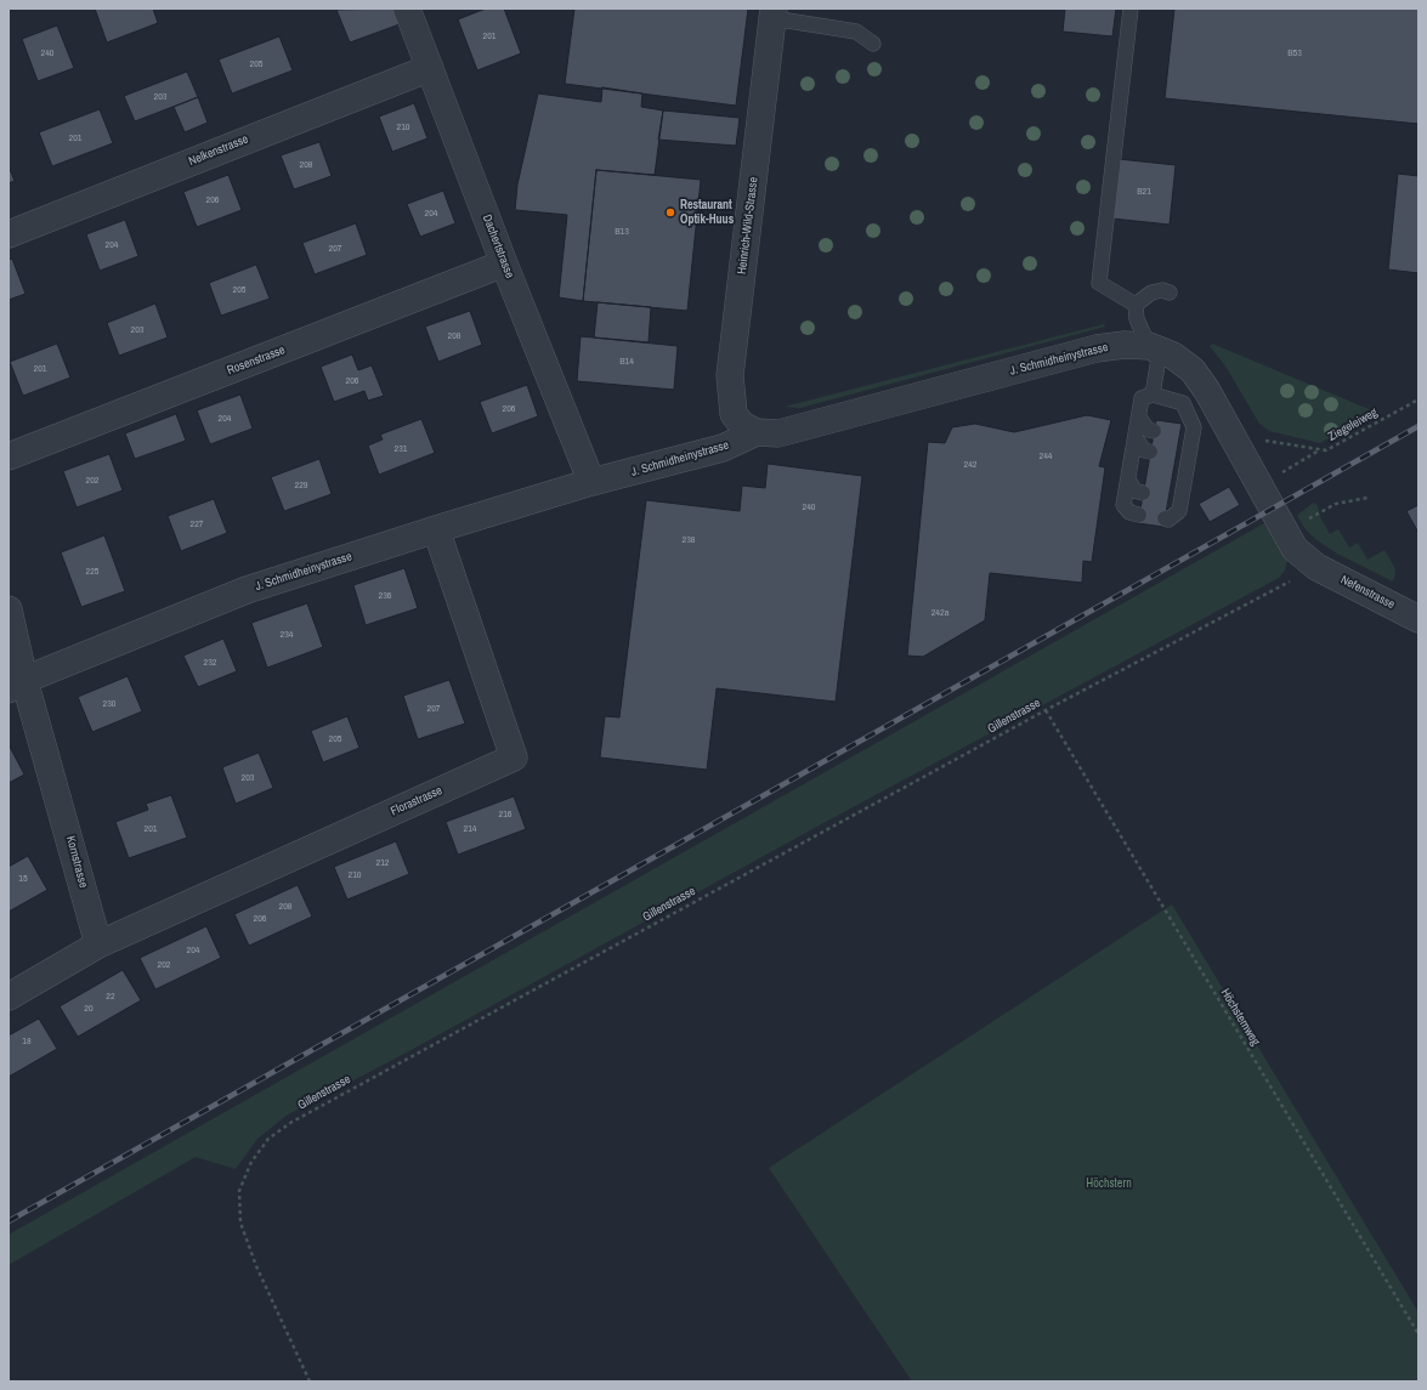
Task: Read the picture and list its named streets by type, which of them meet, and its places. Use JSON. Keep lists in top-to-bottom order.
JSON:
{
  "streets": {
    "street": [
      "Nelkenstrasse",
      "Heinrich-Wild-Strasse",
      "Dachertstrasse",
      "J. Schmidheinystrasse",
      "Rosenstrasse",
      "Nefenstrasse",
      "Florastrasse",
      "Kornstrasse"
    ],
    "path": ["Ziegeleiweg", "Gillenstrasse", "Höchsternweg"]
  },
  "crossings": [
    ["Nelkenstrasse", "Dachertstrasse"],
    ["Heinrich-Wild-Strasse", "J. Schmidheinystrasse"],
    ["Dachertstrasse", "J. Schmidheinystrasse"],
    ["Dachertstrasse", "Rosenstrasse"],
    ["J. Schmidheinystrasse", "Nefenstrasse"],
    ["J. Schmidheinystrasse", "Gillenstrasse"],
    ["J. Schmidheinystrasse", "Florastrasse"],
    ["J. Schmidheinystrasse", "Kornstrasse"],
    ["Nefenstrasse", "Gillenstrasse"],
    ["Gillenstrasse", "Höchsternweg"],
    ["Florastrasse", "Kornstrasse"]
  ],
  "parks": ["Höchstern"],
  "places": ["Restaurant Optik-Huus"],
  "house_numbers": [
    "201",
    "240",
    "B53",
    "205",
    "203",
    "210",
    "201",
    "208",
    "B21",
    "206",
    "204",
    "B13",
    "204",
    "207",
    "205",
    "203",
    "208",
    "B14",
    "201",
    "206",
    "206",
    "204",
    "231",
    "244",
    "242",
    "202",
    "229",
    "240",
    "227",
    "238",
    "225",
    "236",
    "242a",
    "234",
    "232",
    "230",
    "207",
    "205",
    "203",
    "216",
    "201",
    "214",
    "212",
    "210",
    "15",
    "208",
    "206",
    "204",
    "202",
    "22",
    "20",
    "18"
  ]
}
